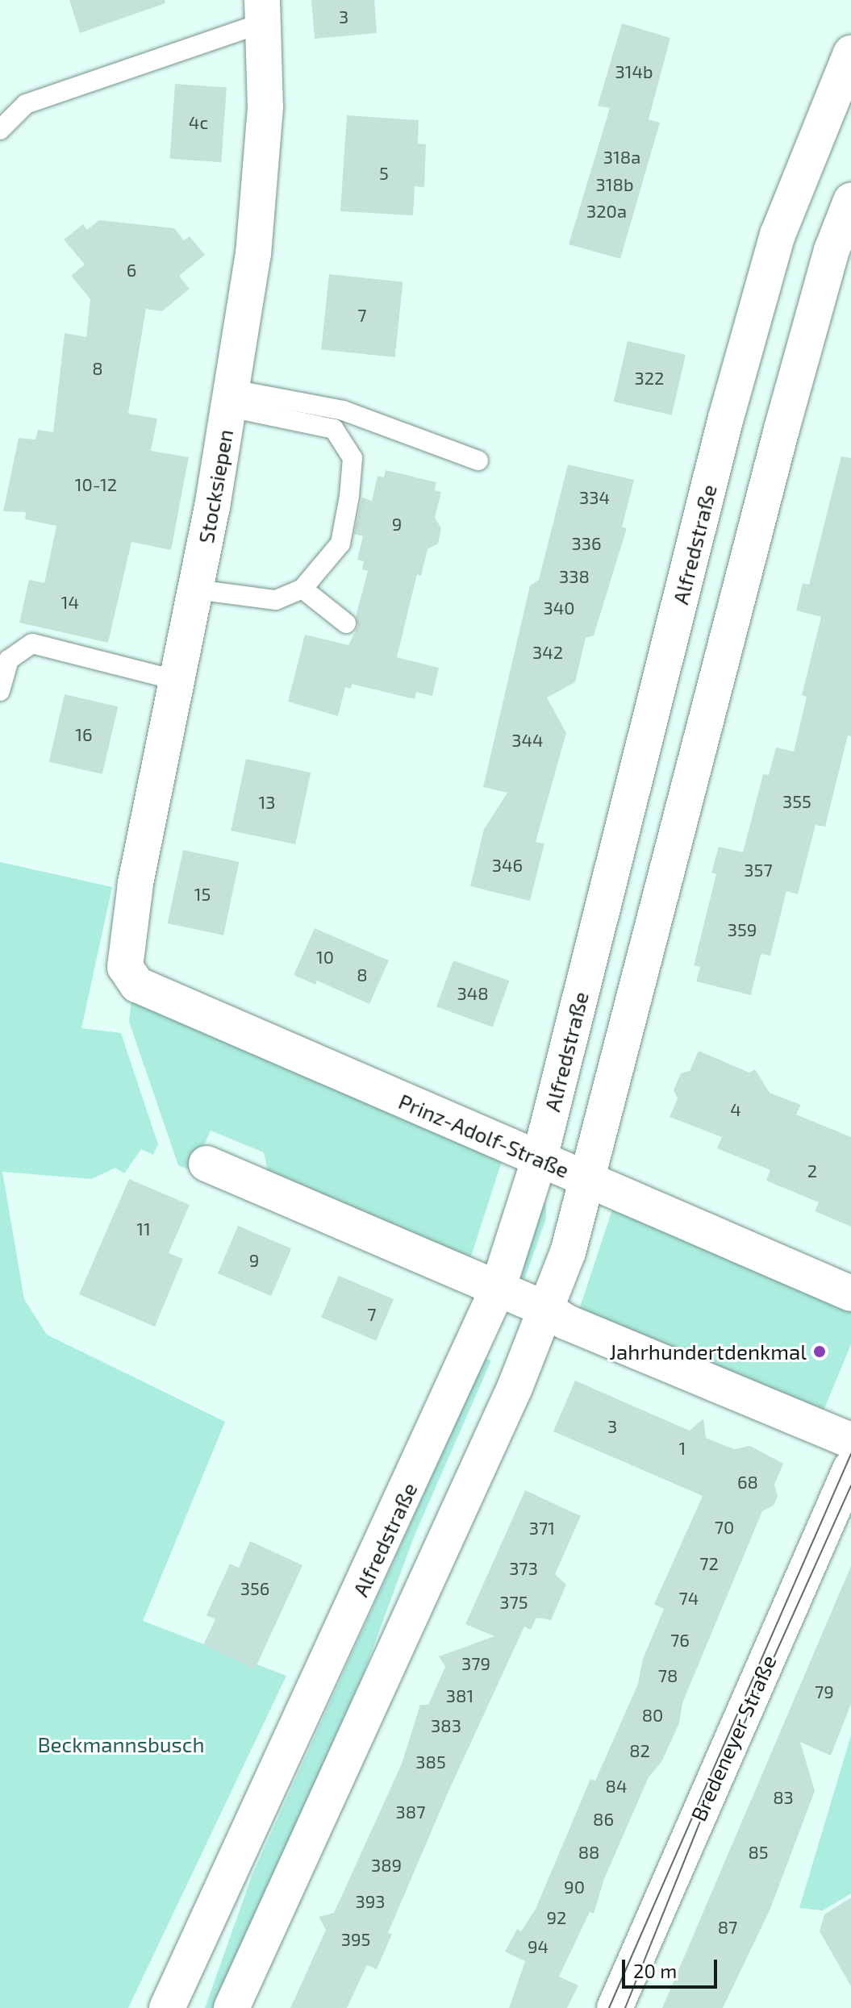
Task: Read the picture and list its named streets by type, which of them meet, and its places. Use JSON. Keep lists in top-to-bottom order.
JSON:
{
  "streets": {
    "main road": [
      "Stocksiepen",
      "Alfredstraße",
      "Prinz-Adolf-Straße",
      "Bredeneyer Straße"
    ]
  },
  "crossings": [
    ["Stocksiepen", "Prinz-Adolf-Straße"],
    ["Alfredstraße", "Prinz-Adolf-Straße"]
  ],
  "parks": ["Beckmannsbusch"],
  "places": ["Jahrhundertdenkmal"],
  "house_numbers": [
    "3",
    "314b",
    "4c",
    "318a",
    "5",
    "318b",
    "320a",
    "6",
    "7",
    "8",
    "322",
    "10-12",
    "334",
    "9",
    "336",
    "338",
    "14",
    "340",
    "342",
    "16",
    "344",
    "355",
    "13",
    "346",
    "357",
    "15",
    "359",
    "10",
    "8",
    "348",
    "4",
    "2",
    "11",
    "9",
    "7",
    "3",
    "1",
    "68",
    "70",
    "371",
    "72",
    "373",
    "356",
    "74",
    "375",
    "76",
    "379",
    "78",
    "79",
    "381",
    "80",
    "383",
    "82",
    "385",
    "84",
    "83",
    "387",
    "86",
    "88",
    "85",
    "389",
    "90",
    "393",
    "92",
    "87",
    "395",
    "94"
  ],
  "scale_bar": "20 m"
}
